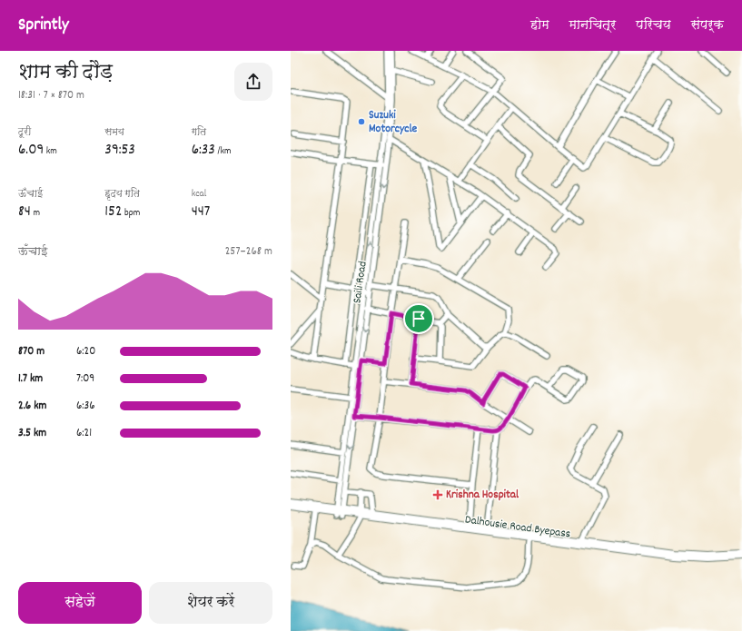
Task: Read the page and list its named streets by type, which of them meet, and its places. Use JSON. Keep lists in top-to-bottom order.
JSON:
{
  "streets": {
    "highway": ["Dalhousie Road Byepass"],
    "street": ["Saili Road"]
  },
  "crossings": [
    ["Saili Road", "Dalhousie Road Byepass"]
  ],
  "places": {
    "other": ["Suzuki Motorcycle"],
    "health": ["Krishna Hospital"]
  },
  "page": {
    "header": "Sprintly",
    "nav": [
      "होम",
      "मानचित्र",
      "परिचय",
      "संपर्क"
    ],
    "heading": ["शाम की दौड़", "18:31 · 7 × 870 m"],
    "stats": [
      ["दूरी", "6.09 km"],
      ["समय", "39:53"],
      ["गति", "6:33 /km"],
      ["ऊँचाई", "84 m"],
      ["हृदय गति", "152 bpm"],
      ["kcal", "447"]
    ],
    "chart": ["ऊँचाई", "257–268 m"],
    "list": [
      {
        "name": "870 m",
        "note": "6:20"
      },
      {
        "name": "1.7 km",
        "note": "7:09"
      },
      {
        "name": "2.6 km",
        "note": "6:36"
      },
      {
        "name": "3.5 km",
        "note": "6:21"
      }
    ],
    "buttons": ["सहेजें", "शेयर करें"]
  }
}
